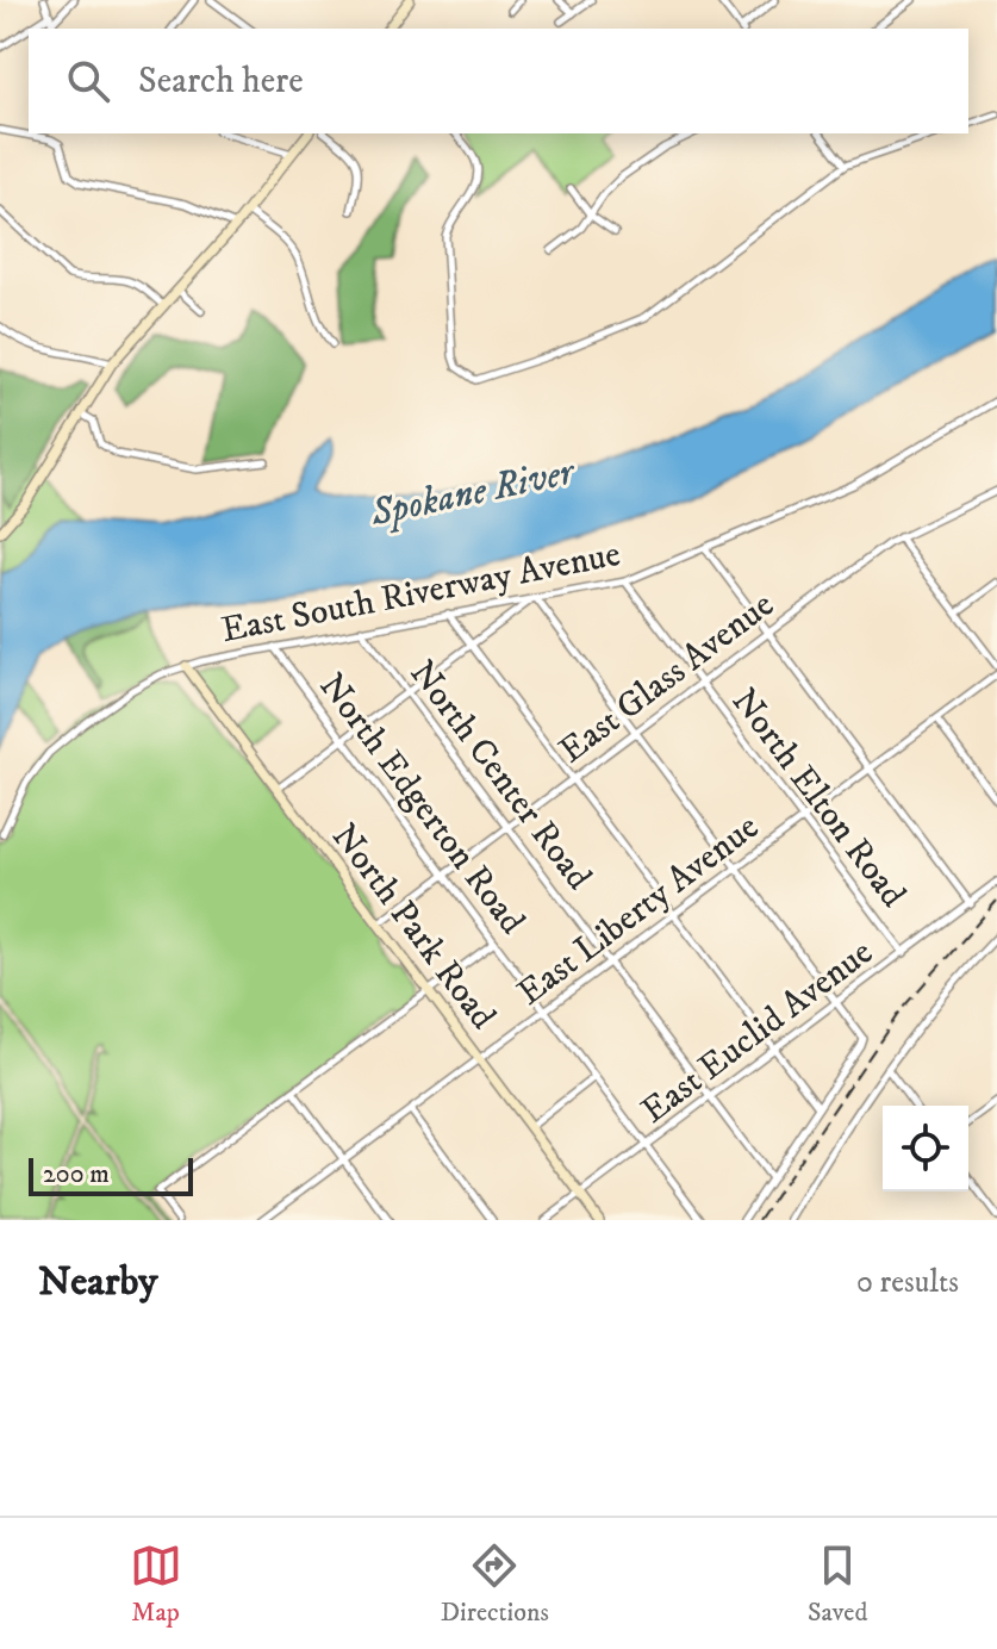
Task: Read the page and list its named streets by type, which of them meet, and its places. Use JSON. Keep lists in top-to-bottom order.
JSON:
{
  "streets": {
    "street": [
      "East South Riverway Avenue",
      "East Glass Avenue",
      "North Center Road",
      "North Elton Road",
      "North Edgerton Road",
      "East Liberty Avenue",
      "North Park Road",
      "East Euclid Avenue"
    ]
  },
  "crossings": [
    ["East South Riverway Avenue", "North Center Road"],
    ["East South Riverway Avenue", "North Elton Road"],
    ["East South Riverway Avenue", "North Edgerton Road"],
    ["East South Riverway Avenue", "North Park Road"],
    ["East Glass Avenue", "North Center Road"],
    ["East Glass Avenue", "North Elton Road"],
    ["East Glass Avenue", "North Edgerton Road"],
    ["East Glass Avenue", "North Park Road"],
    ["North Center Road", "East Liberty Avenue"],
    ["North Center Road", "East Euclid Avenue"],
    ["North Elton Road", "East Liberty Avenue"],
    ["North Elton Road", "East Euclid Avenue"],
    ["North Edgerton Road", "East Liberty Avenue"],
    ["North Edgerton Road", "East Euclid Avenue"],
    ["East Liberty Avenue", "North Park Road"],
    ["North Park Road", "East Euclid Avenue"]
  ],
  "water": ["Spokane River"],
  "scale_bar": "200 m",
  "page": {
    "search": "Search here",
    "scale": "200 m",
    "heading": ["Nearby", "0 results"],
    "nav": ["Map", "Directions", "Saved"]
  }
}
